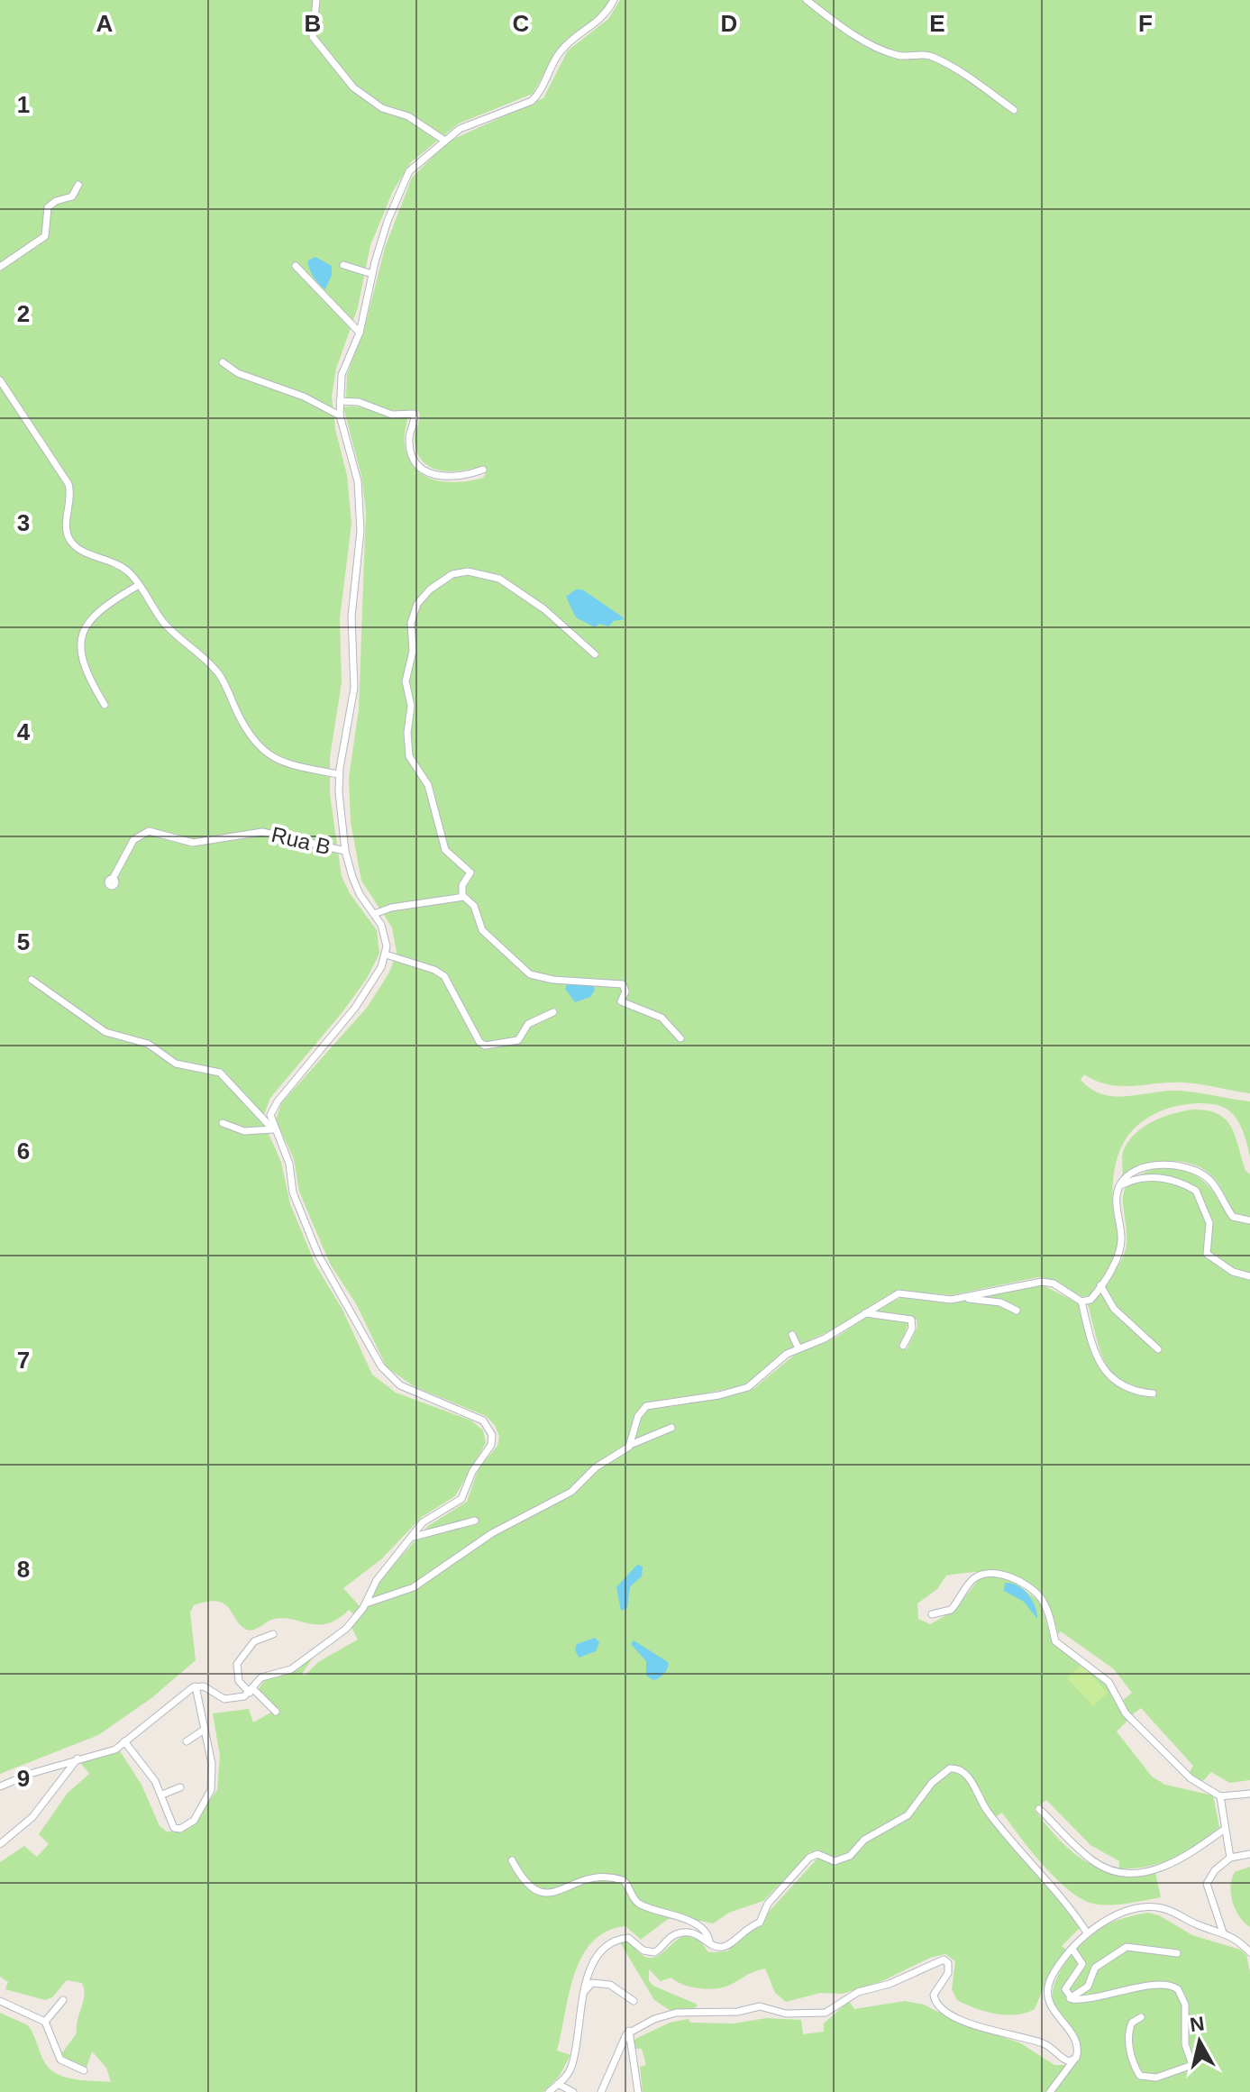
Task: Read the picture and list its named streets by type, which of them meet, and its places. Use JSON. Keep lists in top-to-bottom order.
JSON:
{
  "streets": {
    "street": ["Rua B"]
  },
  "north": "top",
  "grid": {
    "columns": [
      "A",
      "B",
      "C",
      "D",
      "E",
      "F"
    ],
    "rows": [
      "1",
      "2",
      "3",
      "4",
      "5",
      "6",
      "7",
      "8",
      "9"
    ]
  }
}
